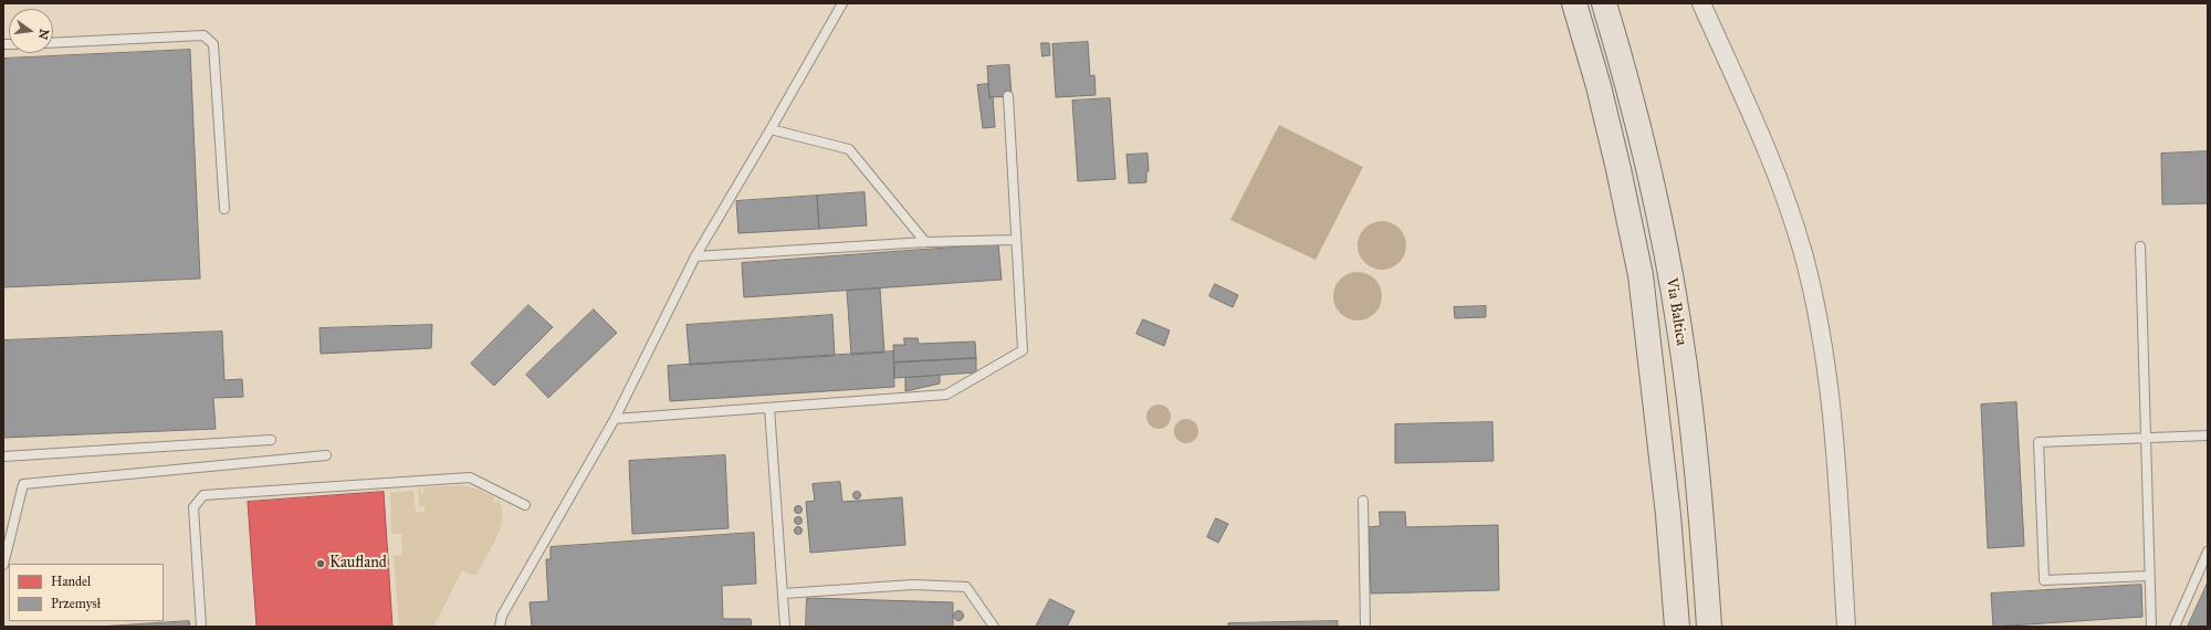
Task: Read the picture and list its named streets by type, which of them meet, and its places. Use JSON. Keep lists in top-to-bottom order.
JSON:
{
  "streets": {
    "highway": ["Via Baltica"]
  },
  "places": ["Kaufland"],
  "legend": ["Handel", "Przemysł"],
  "north": "right"
}
